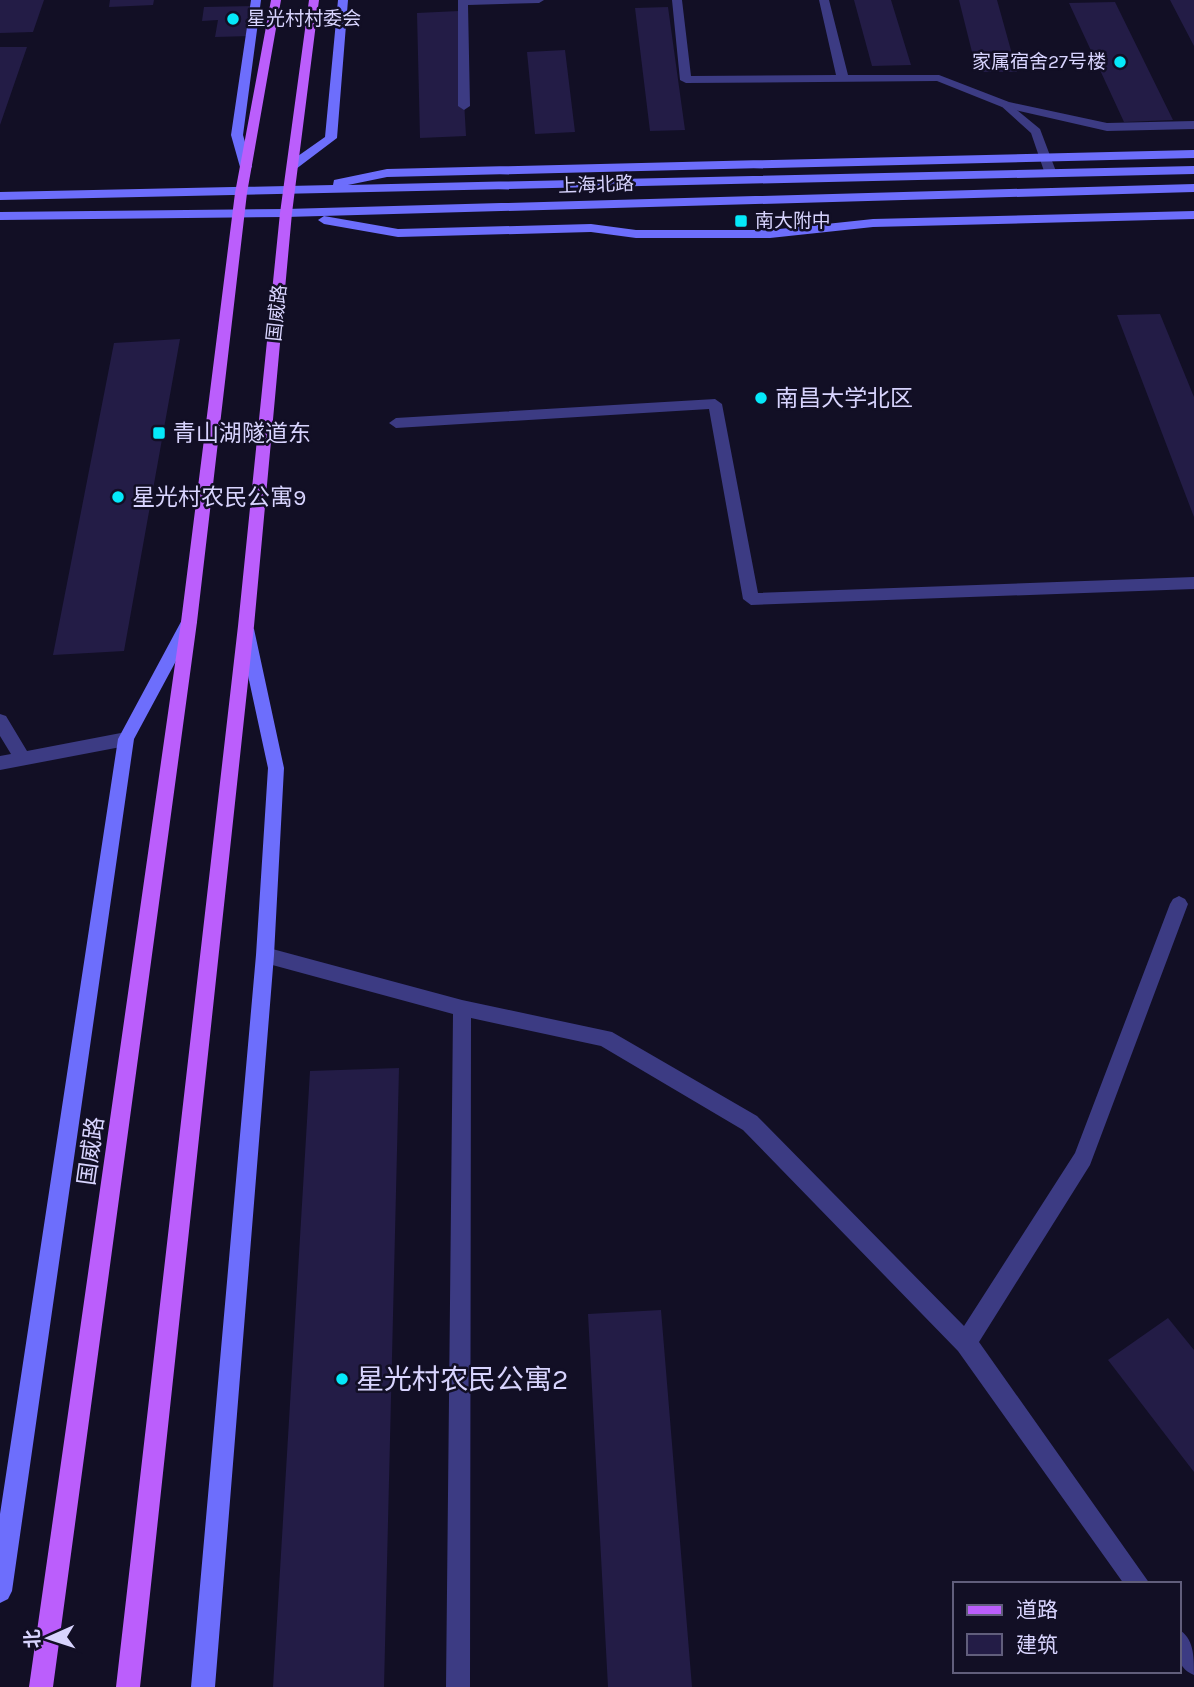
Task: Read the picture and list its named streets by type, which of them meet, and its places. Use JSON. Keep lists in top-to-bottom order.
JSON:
{
  "streets": {
    "main road": ["上海北路", "国威路"]
  },
  "crossings": [
    ["上海北路", "国威路"]
  ],
  "places": {
    "other": [
      "星光村村委会",
      "家属宿舍27号楼",
      "南昌大学北区",
      "星光村农民公寓9",
      "星光村农民公寓2"
    ],
    "transit": ["南大附中", "青山湖隧道东"]
  },
  "legend": ["道路", "建筑"],
  "north": "left"
}
